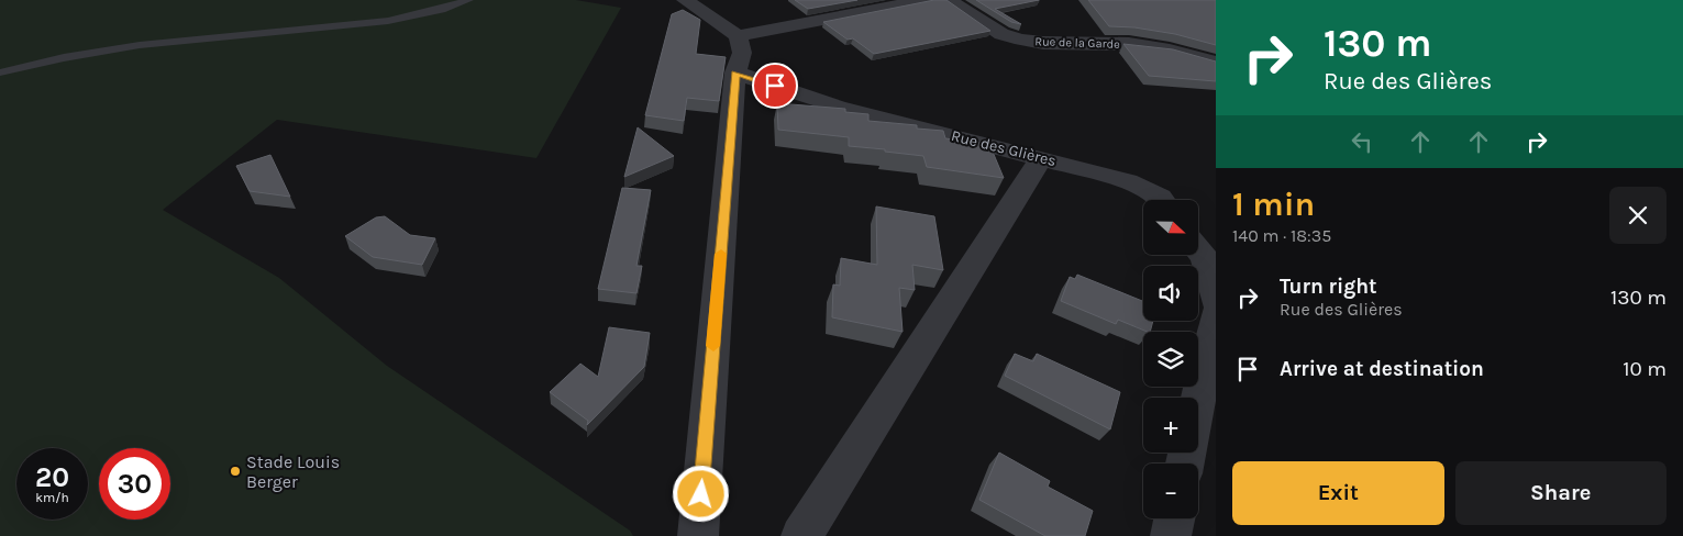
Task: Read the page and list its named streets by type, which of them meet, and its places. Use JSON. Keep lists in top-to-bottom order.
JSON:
{
  "streets": {
    "street": ["Rue de la Garde", "Rue des Glières"]
  },
  "places": ["Stade Louis Berger"],
  "north": "right",
  "page": {
    "turn": ["130 m", "Rue des Glières"],
    "heading": ["1 min", "140 m · 18:35"],
    "map_buttons": ["+", "−"],
    "list": [
      {
        "name": "Turn right",
        "note": "Rue des Glières",
        "value": "130 m"
      },
      {
        "name": "Arrive at destination",
        "value": "10 m"
      }
    ],
    "speed": "20 km/h",
    "limit": "30",
    "buttons": ["Exit", "Share"]
  }
}
